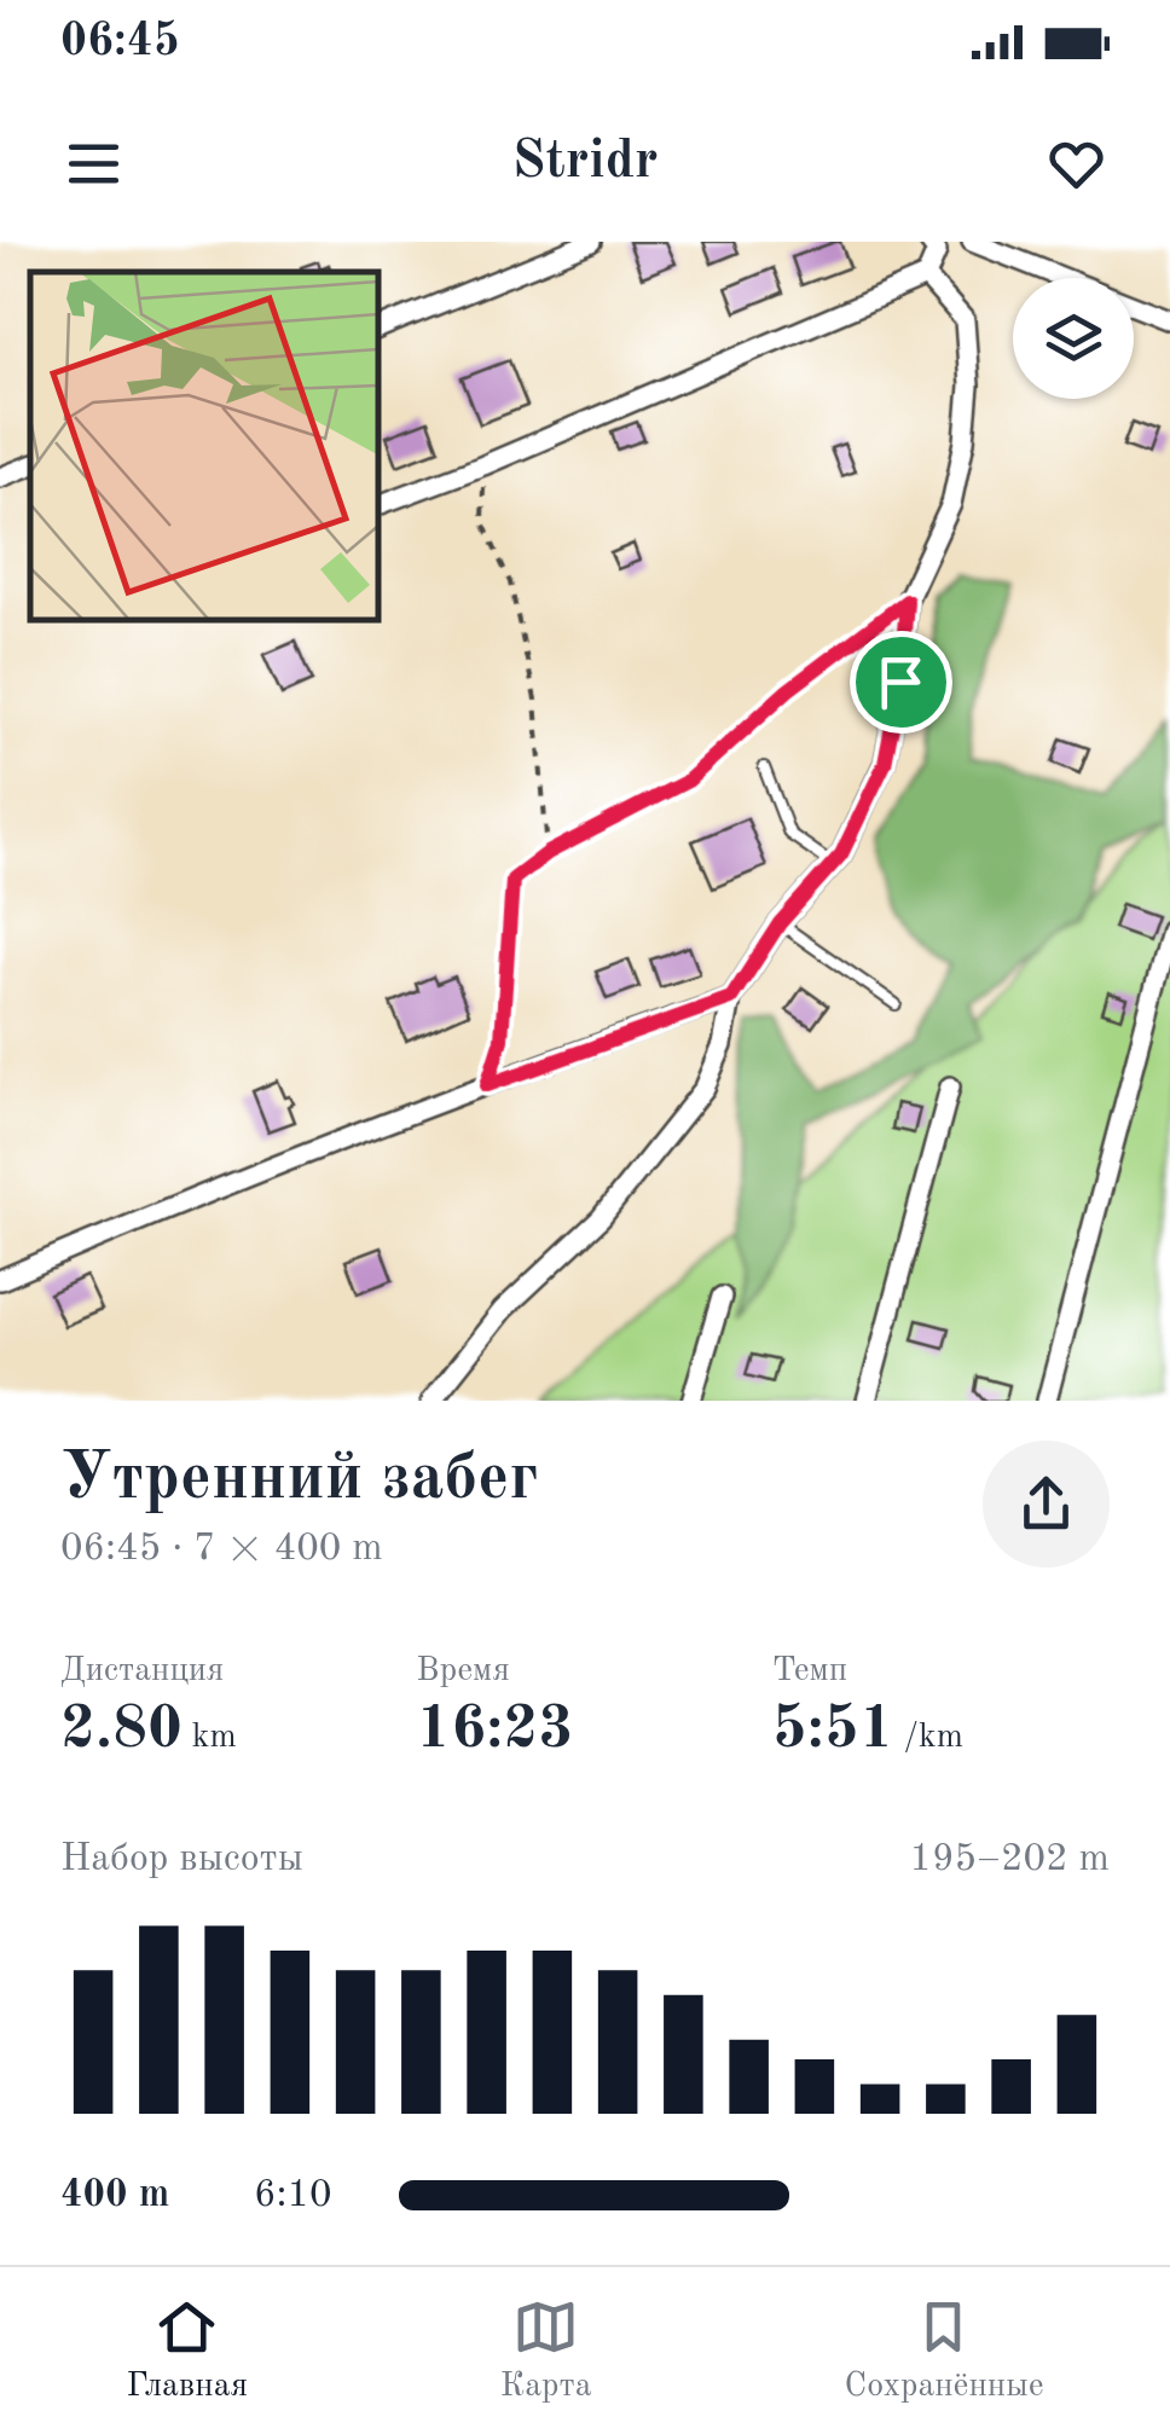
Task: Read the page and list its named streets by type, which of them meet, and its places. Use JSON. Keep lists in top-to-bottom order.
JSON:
{
  "page": {
    "status": "06:45",
    "header": "Stridr",
    "heading": ["Утренний забег", "06:45 · 7 × 400 m"],
    "stats": [
      ["Дистанция", "2.80 km"],
      ["Время", "16:23"],
      ["Темп", "5:51 /km"]
    ],
    "chart": ["Набор высоты", "195–202 m"],
    "list": [
      {
        "name": "400 m",
        "note": "6:10"
      }
    ],
    "tabs": ["Главная", "Карта", "Сохранённые"]
  }
}
